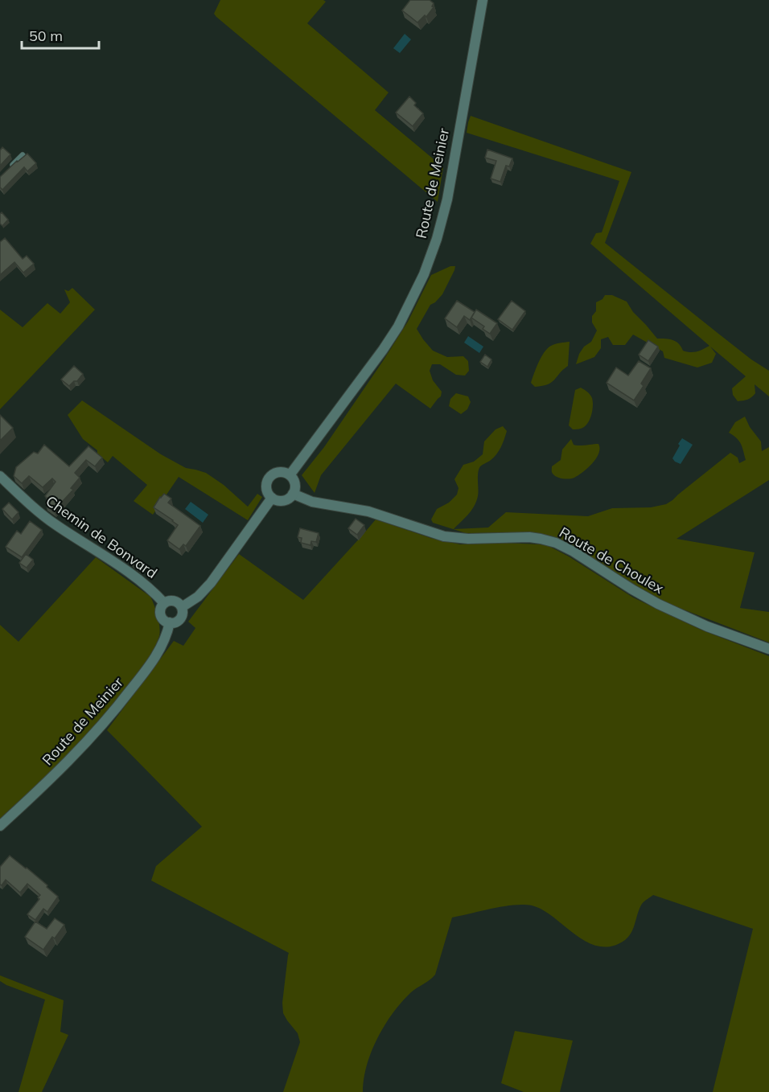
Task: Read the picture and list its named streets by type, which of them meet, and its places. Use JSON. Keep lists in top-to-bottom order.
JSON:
{
  "streets": {
    "street": ["Route de Meinier", "Chemin de Bonvard", "Route de Choulex"]
  },
  "crossings": [
    ["Route de Meinier", "Chemin de Bonvard"],
    ["Route de Meinier", "Route de Choulex"]
  ],
  "scale_bar": "50 m"
}
